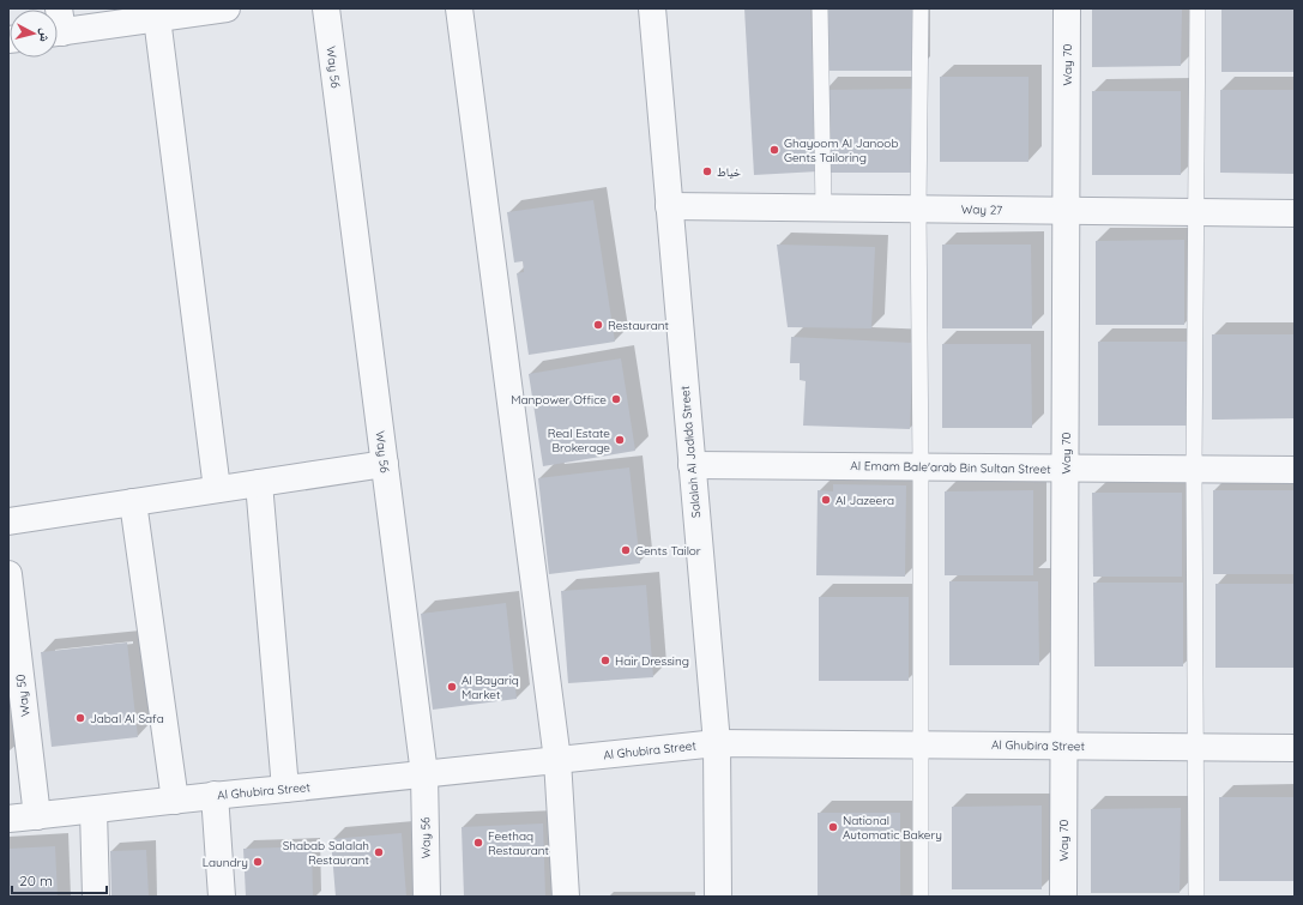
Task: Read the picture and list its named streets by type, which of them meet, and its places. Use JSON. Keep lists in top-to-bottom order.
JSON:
{
  "streets": {
    "street": [
      "Way 70",
      "Way 56",
      "Way 27",
      "Salalah Al Jadida Street",
      "Al Emam Bale'arab Bin Sultan Street",
      "Way 50",
      "Al Ghubira Street"
    ]
  },
  "crossings": [
    ["Way 70", "Way 27"],
    ["Way 70", "Al Emam Bale'arab Bin Sultan Street"],
    ["Way 70", "Al Ghubira Street"],
    ["Way 56", "Al Ghubira Street"],
    ["Way 27", "Salalah Al Jadida Street"],
    ["Salalah Al Jadida Street", "Al Emam Bale'arab Bin Sultan Street"],
    ["Salalah Al Jadida Street", "Al Ghubira Street"],
    ["Way 50", "Al Ghubira Street"]
  ],
  "places": [
    "Ghayoom Al Janoob Gents Tailoring",
    "خياط",
    "Restaurant",
    "Manpower Office",
    "Real Estate Brokerage",
    "Al Jazeera",
    "Gents Tailor",
    "Hair Dressing",
    "Al Bayariq Market",
    "Jabal Al Safa",
    "National Automatic Bakery",
    "Feethaq Restaurant",
    "Shabab Salalah Restaurant",
    "Laundry"
  ],
  "scale_bar": "20 m",
  "north": "right"
}
